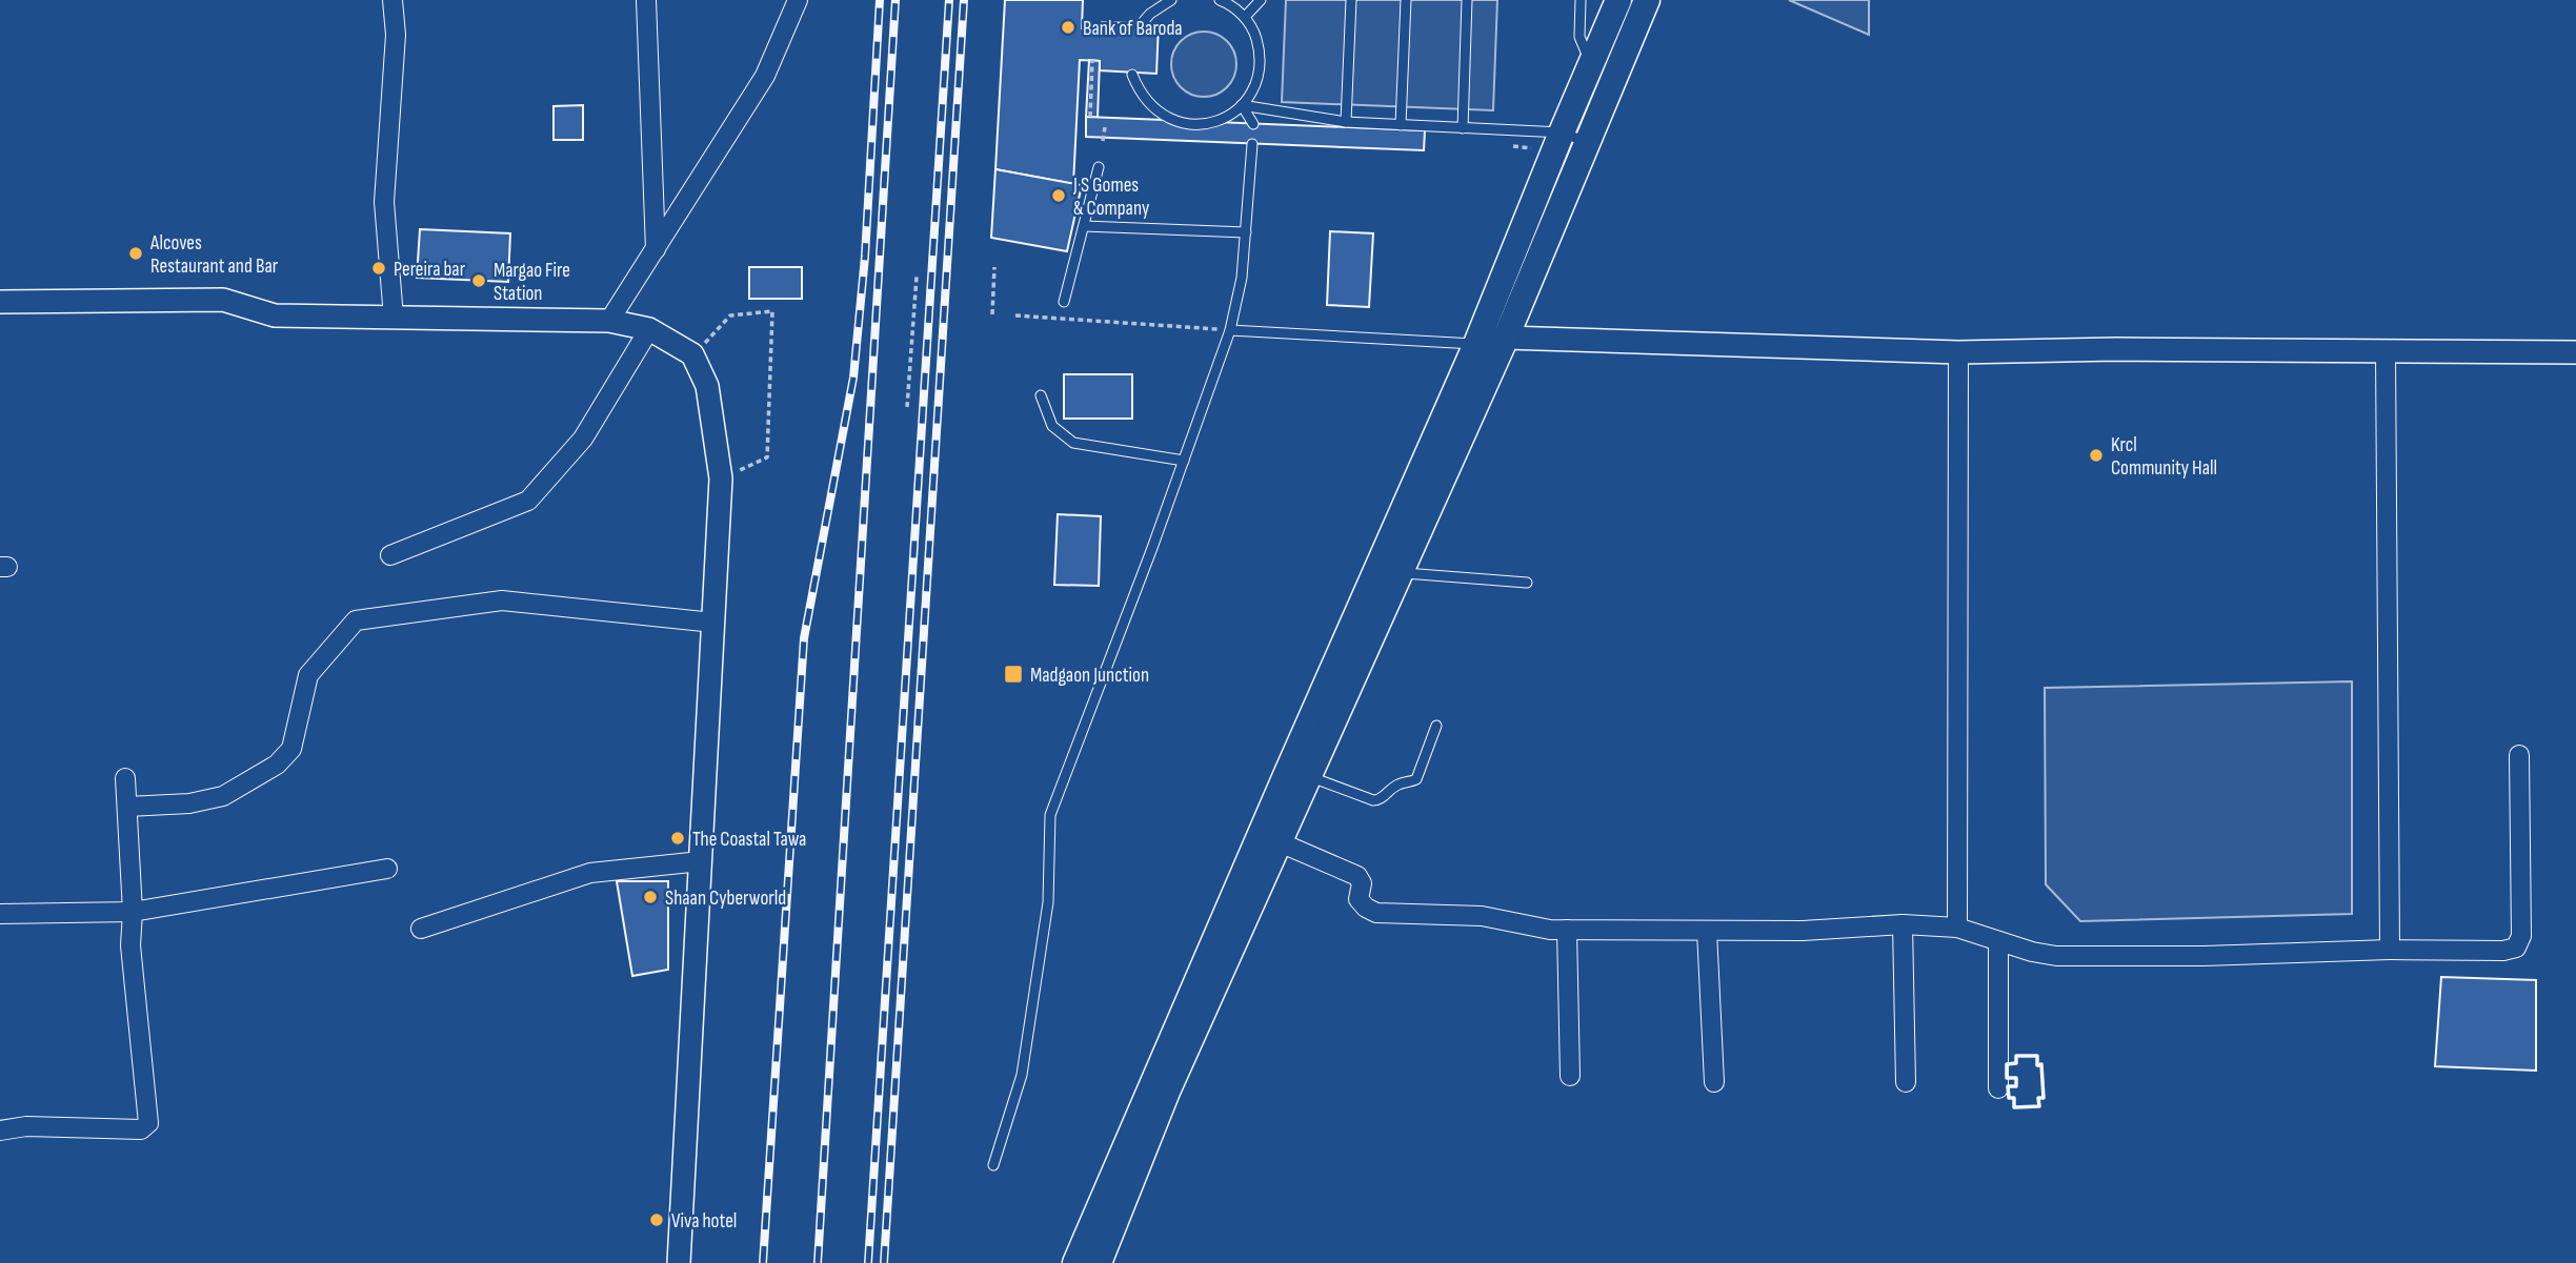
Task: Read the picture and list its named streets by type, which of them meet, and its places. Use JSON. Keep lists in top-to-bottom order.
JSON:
{
  "places": {
    "other": [
      "Bank of Baroda",
      "J S Gomes & Company",
      "Alcoves Restaurant and Bar",
      "Pereira bar",
      "Margao Fire Station",
      "Krcl Community Hall",
      "The Coastal Tawa",
      "Shaan Cyberworld",
      "Viva hotel"
    ],
    "transit": ["Madgaon Junction"]
  }
}
